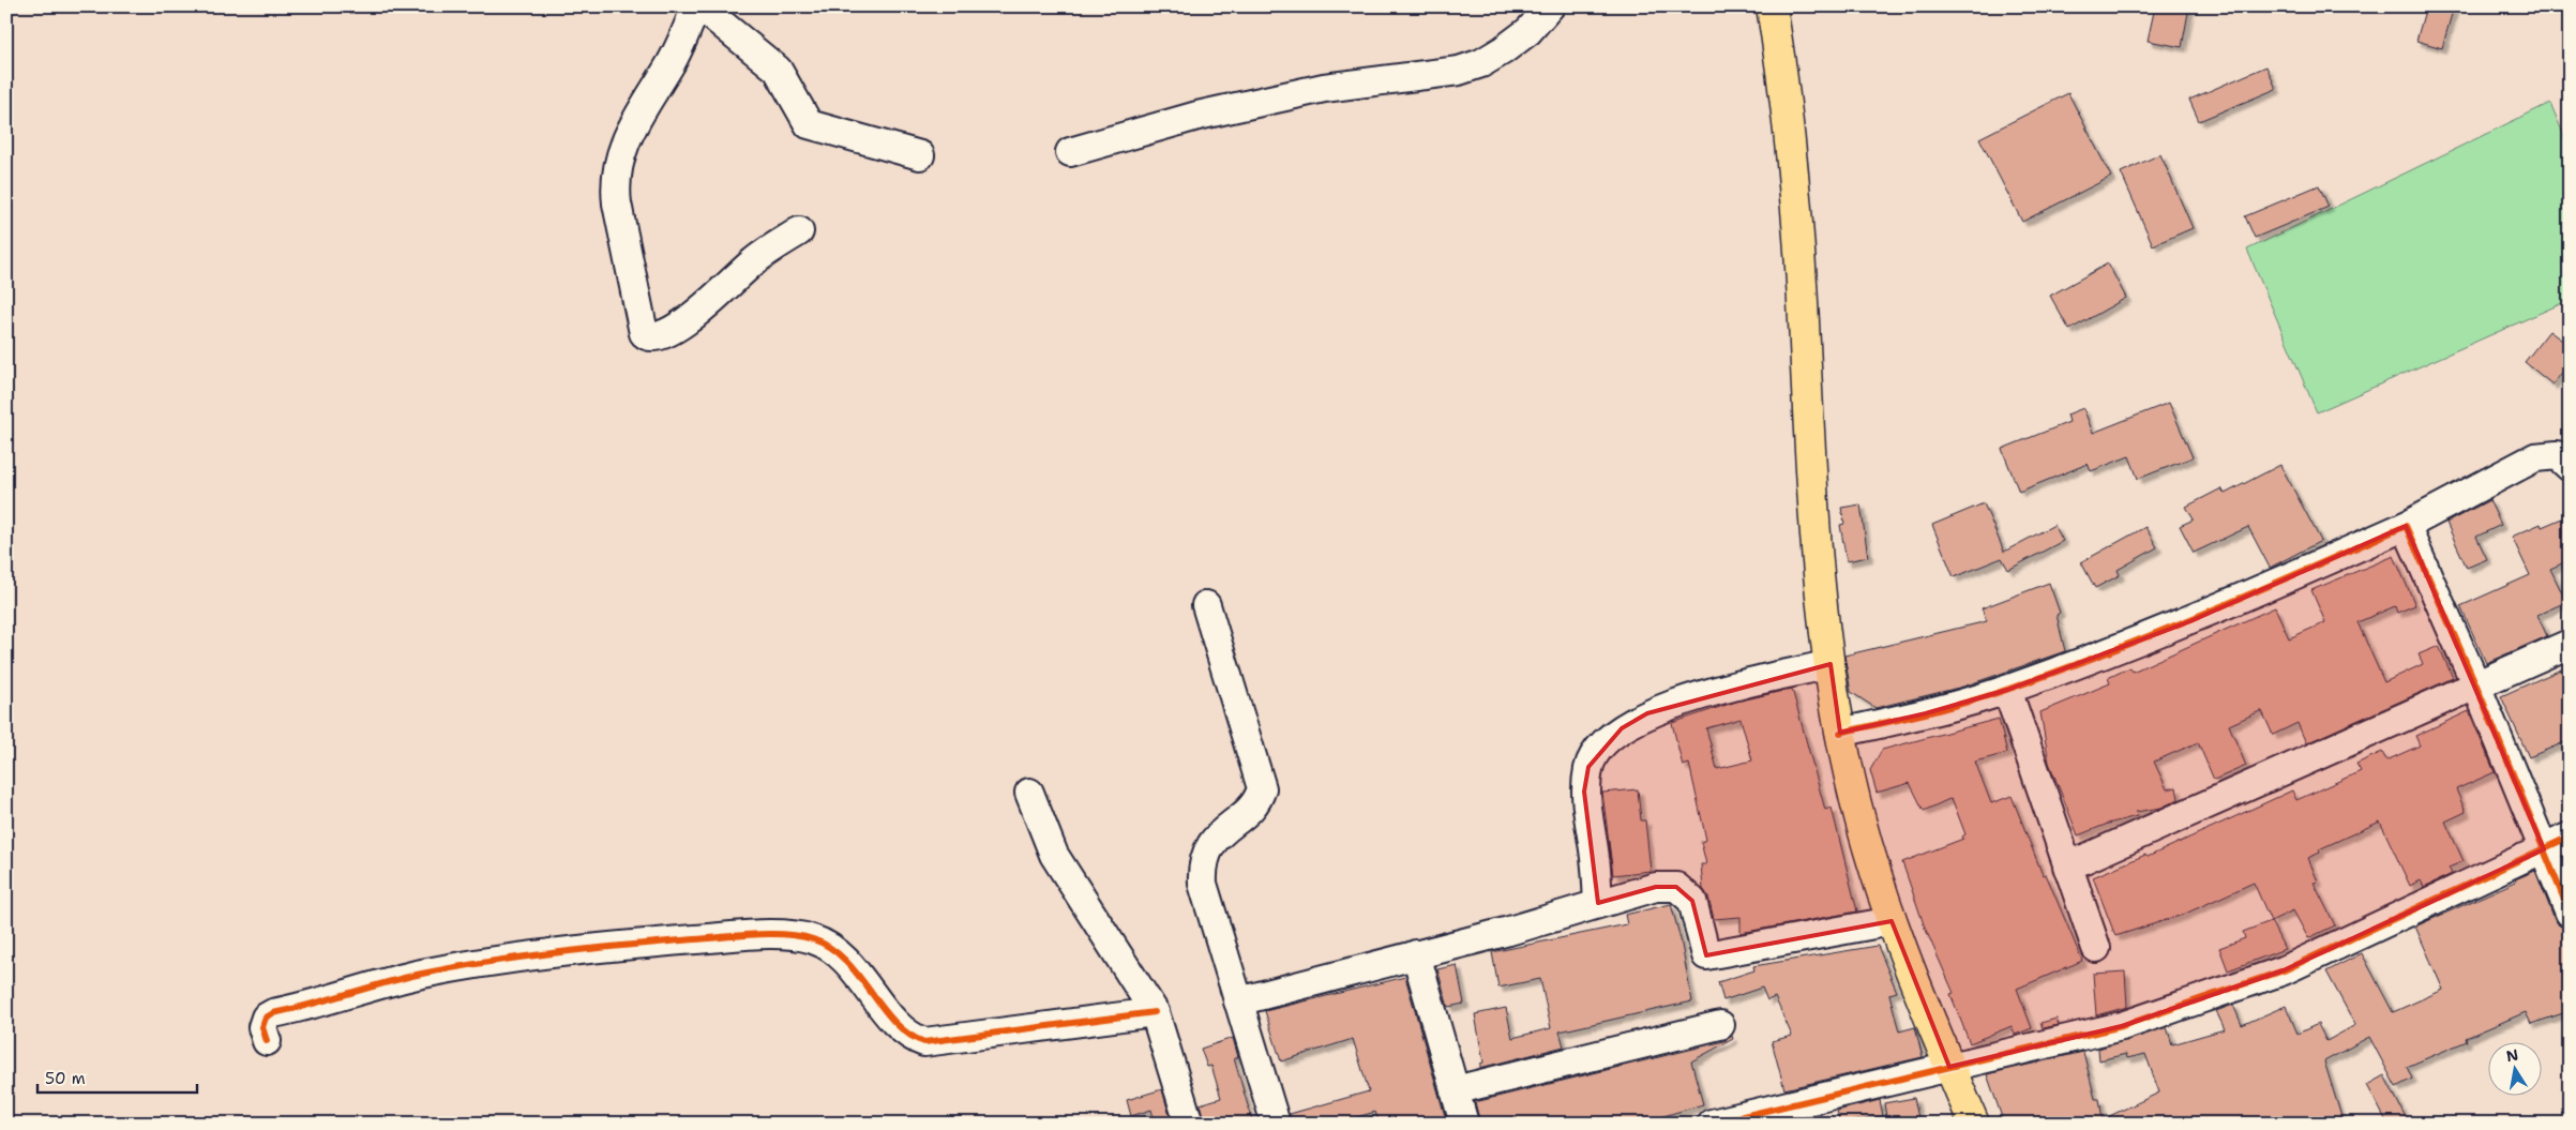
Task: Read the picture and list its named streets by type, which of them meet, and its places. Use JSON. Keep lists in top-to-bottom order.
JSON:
{
  "scale_bar": "50 m",
  "north": "top"
}
